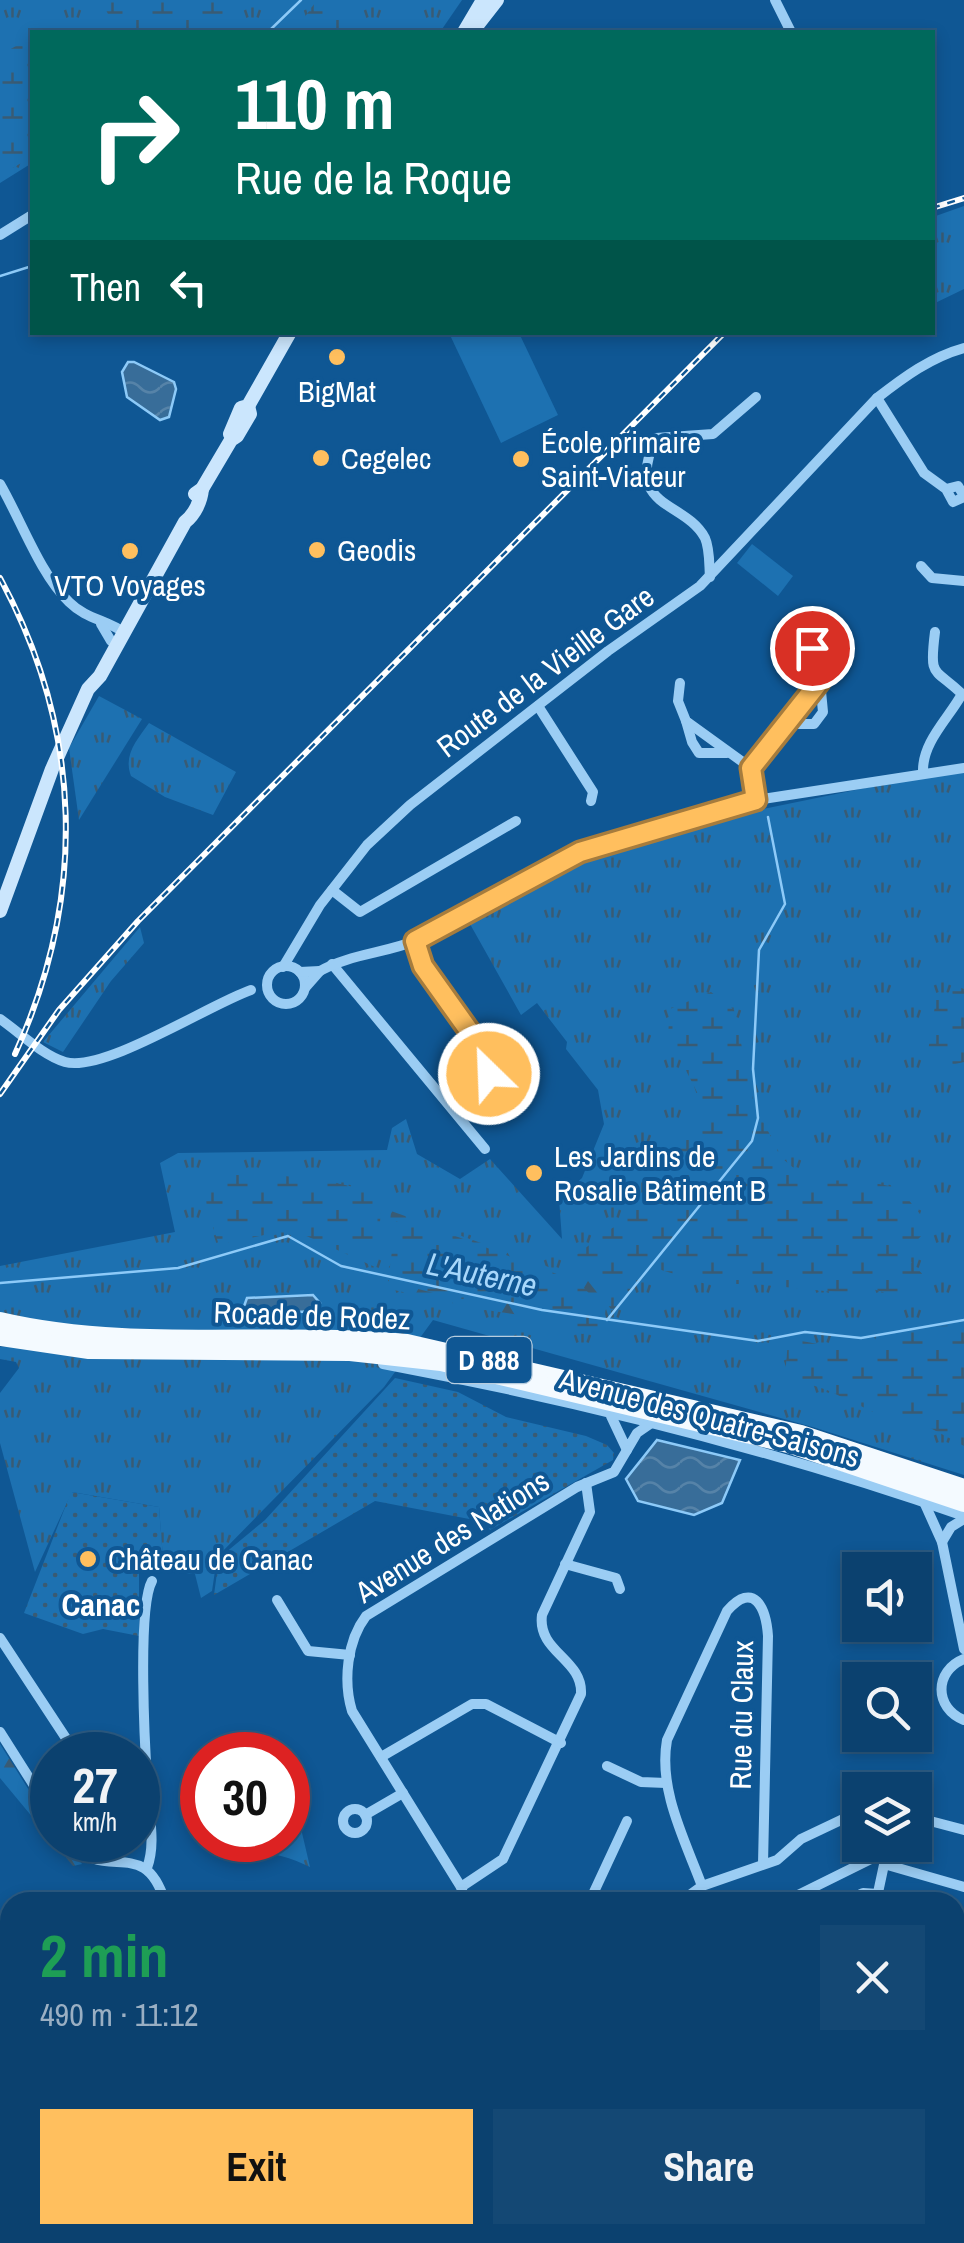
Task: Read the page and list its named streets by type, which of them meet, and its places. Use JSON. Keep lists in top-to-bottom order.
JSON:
{
  "streets": {
    "highway": ["Rocade de Rodez", "D 888"],
    "street": [
      "Route de la Vieille Gare",
      "Avenue des Quatre-Saisons",
      "Avenue des Nations",
      "Rue du Claux"
    ]
  },
  "crossings": [
    ["Avenue des Quatre-Saisons", "Avenue des Nations"]
  ],
  "districts": ["Canac"],
  "water": ["L'Auterne"],
  "places": [
    "BigMat",
    "Cegelec",
    "École primaire Saint-Viateur",
    "Geodis",
    "VTO Voyages",
    "Les Jardins de Rosalie Bâtiment B",
    "Château de Canac"
  ],
  "page": {
    "turn": ["110 m", "Rue de la Roque"],
    "then": "Then",
    "speed": "27 km/h",
    "limit": "30",
    "heading": ["2 min", "490 m · 11:12"],
    "buttons": ["Exit", "Share"]
  }
}
